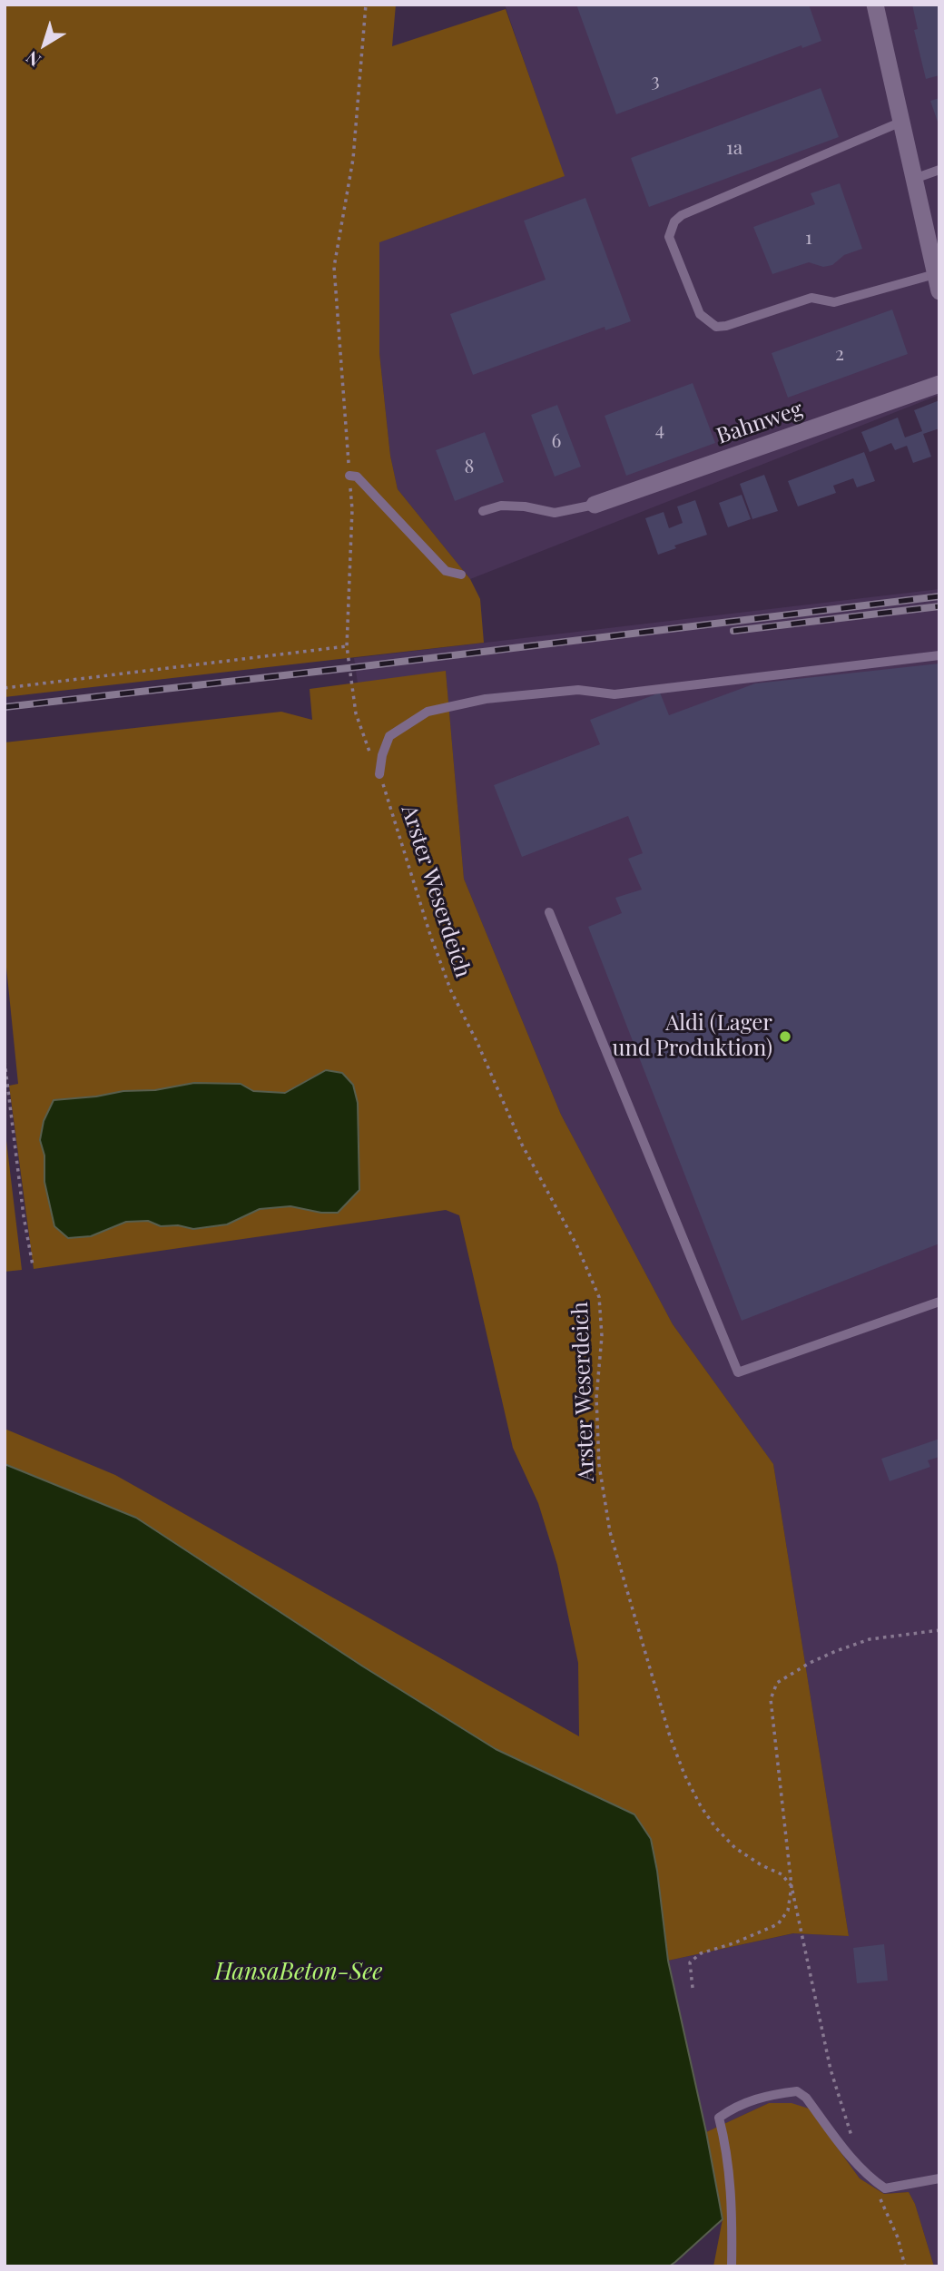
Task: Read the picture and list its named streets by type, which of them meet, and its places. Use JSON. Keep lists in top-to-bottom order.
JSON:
{
  "streets": {
    "street": ["Bahnweg"],
    "path": ["Arster Weserdeich"]
  },
  "water": ["HansaBeton-See"],
  "places": ["Aldi (Lager und Produktion)"],
  "house_numbers": [
    "3",
    "1a",
    "1",
    "2",
    "4",
    "6",
    "8"
  ],
  "north": "bottom left"
}
